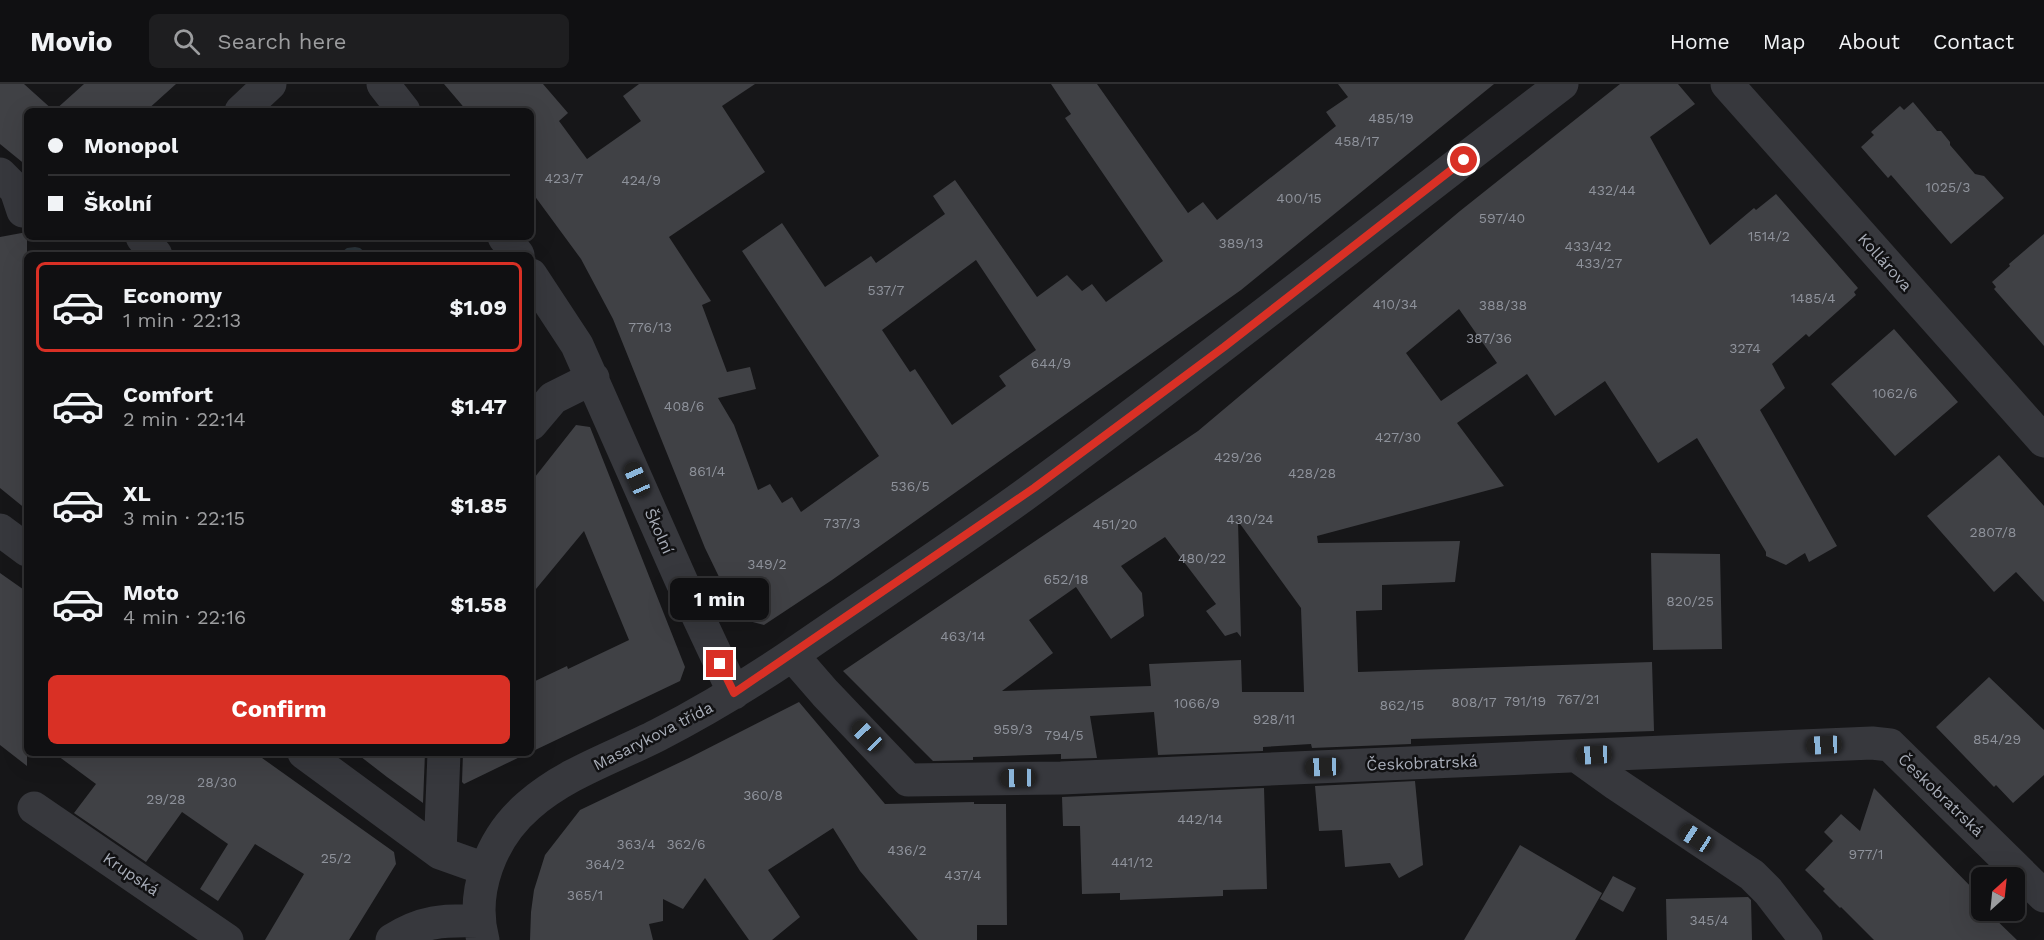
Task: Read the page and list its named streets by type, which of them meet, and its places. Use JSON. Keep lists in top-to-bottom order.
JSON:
{
  "streets": {
    "street": [
      "Kollárova",
      "Školní",
      "Masarykova třída",
      "Českobratrská",
      "Krupská"
    ]
  },
  "crossings": [
    ["Školní", "Masarykova třída"],
    ["Masarykova třída", "Českobratrská"]
  ],
  "house_numbers": [
    "485/19",
    "458/17",
    "423/7",
    "424/9",
    "1025/3",
    "432/44",
    "400/15",
    "597/40",
    "1514/2",
    "389/13",
    "433/42",
    "433/27",
    "537/7",
    "1485/4",
    "410/34",
    "388/38",
    "776/13",
    "387/36",
    "3274",
    "644/9",
    "1062/6",
    "408/6",
    "427/30",
    "429/26",
    "861/4",
    "428/28",
    "536/5",
    "430/24",
    "737/3",
    "451/20",
    "2807/8",
    "480/22",
    "349/2",
    "652/18",
    "820/25",
    "463/14",
    "767/21",
    "791/19",
    "808/17",
    "1066/9",
    "862/15",
    "928/11",
    "959/3",
    "794/5",
    "854/29",
    "28/30",
    "360/8",
    "29/28",
    "442/14",
    "363/4",
    "362/6",
    "436/2",
    "977/1",
    "25/2",
    "441/12",
    "364/2",
    "437/4",
    "365/1",
    "345/4"
  ],
  "north": "top right",
  "page": {
    "header": "Movio",
    "search": "Search here",
    "nav": [
      "Home",
      "Map",
      "About",
      "Contact"
    ],
    "banner": ["Monopol", "Školní"],
    "list": [
      {
        "name": "Economy",
        "note": "1 min · 22:13",
        "value": "$1.09"
      },
      {
        "name": "Comfort",
        "note": "2 min · 22:14",
        "value": "$1.47"
      },
      {
        "name": "XL",
        "note": "3 min · 22:15",
        "value": "$1.85"
      },
      {
        "name": "Moto",
        "note": "4 min · 22:16",
        "value": "$1.58"
      }
    ],
    "bubble": "1 min",
    "buttons": "Confirm"
  }
}
